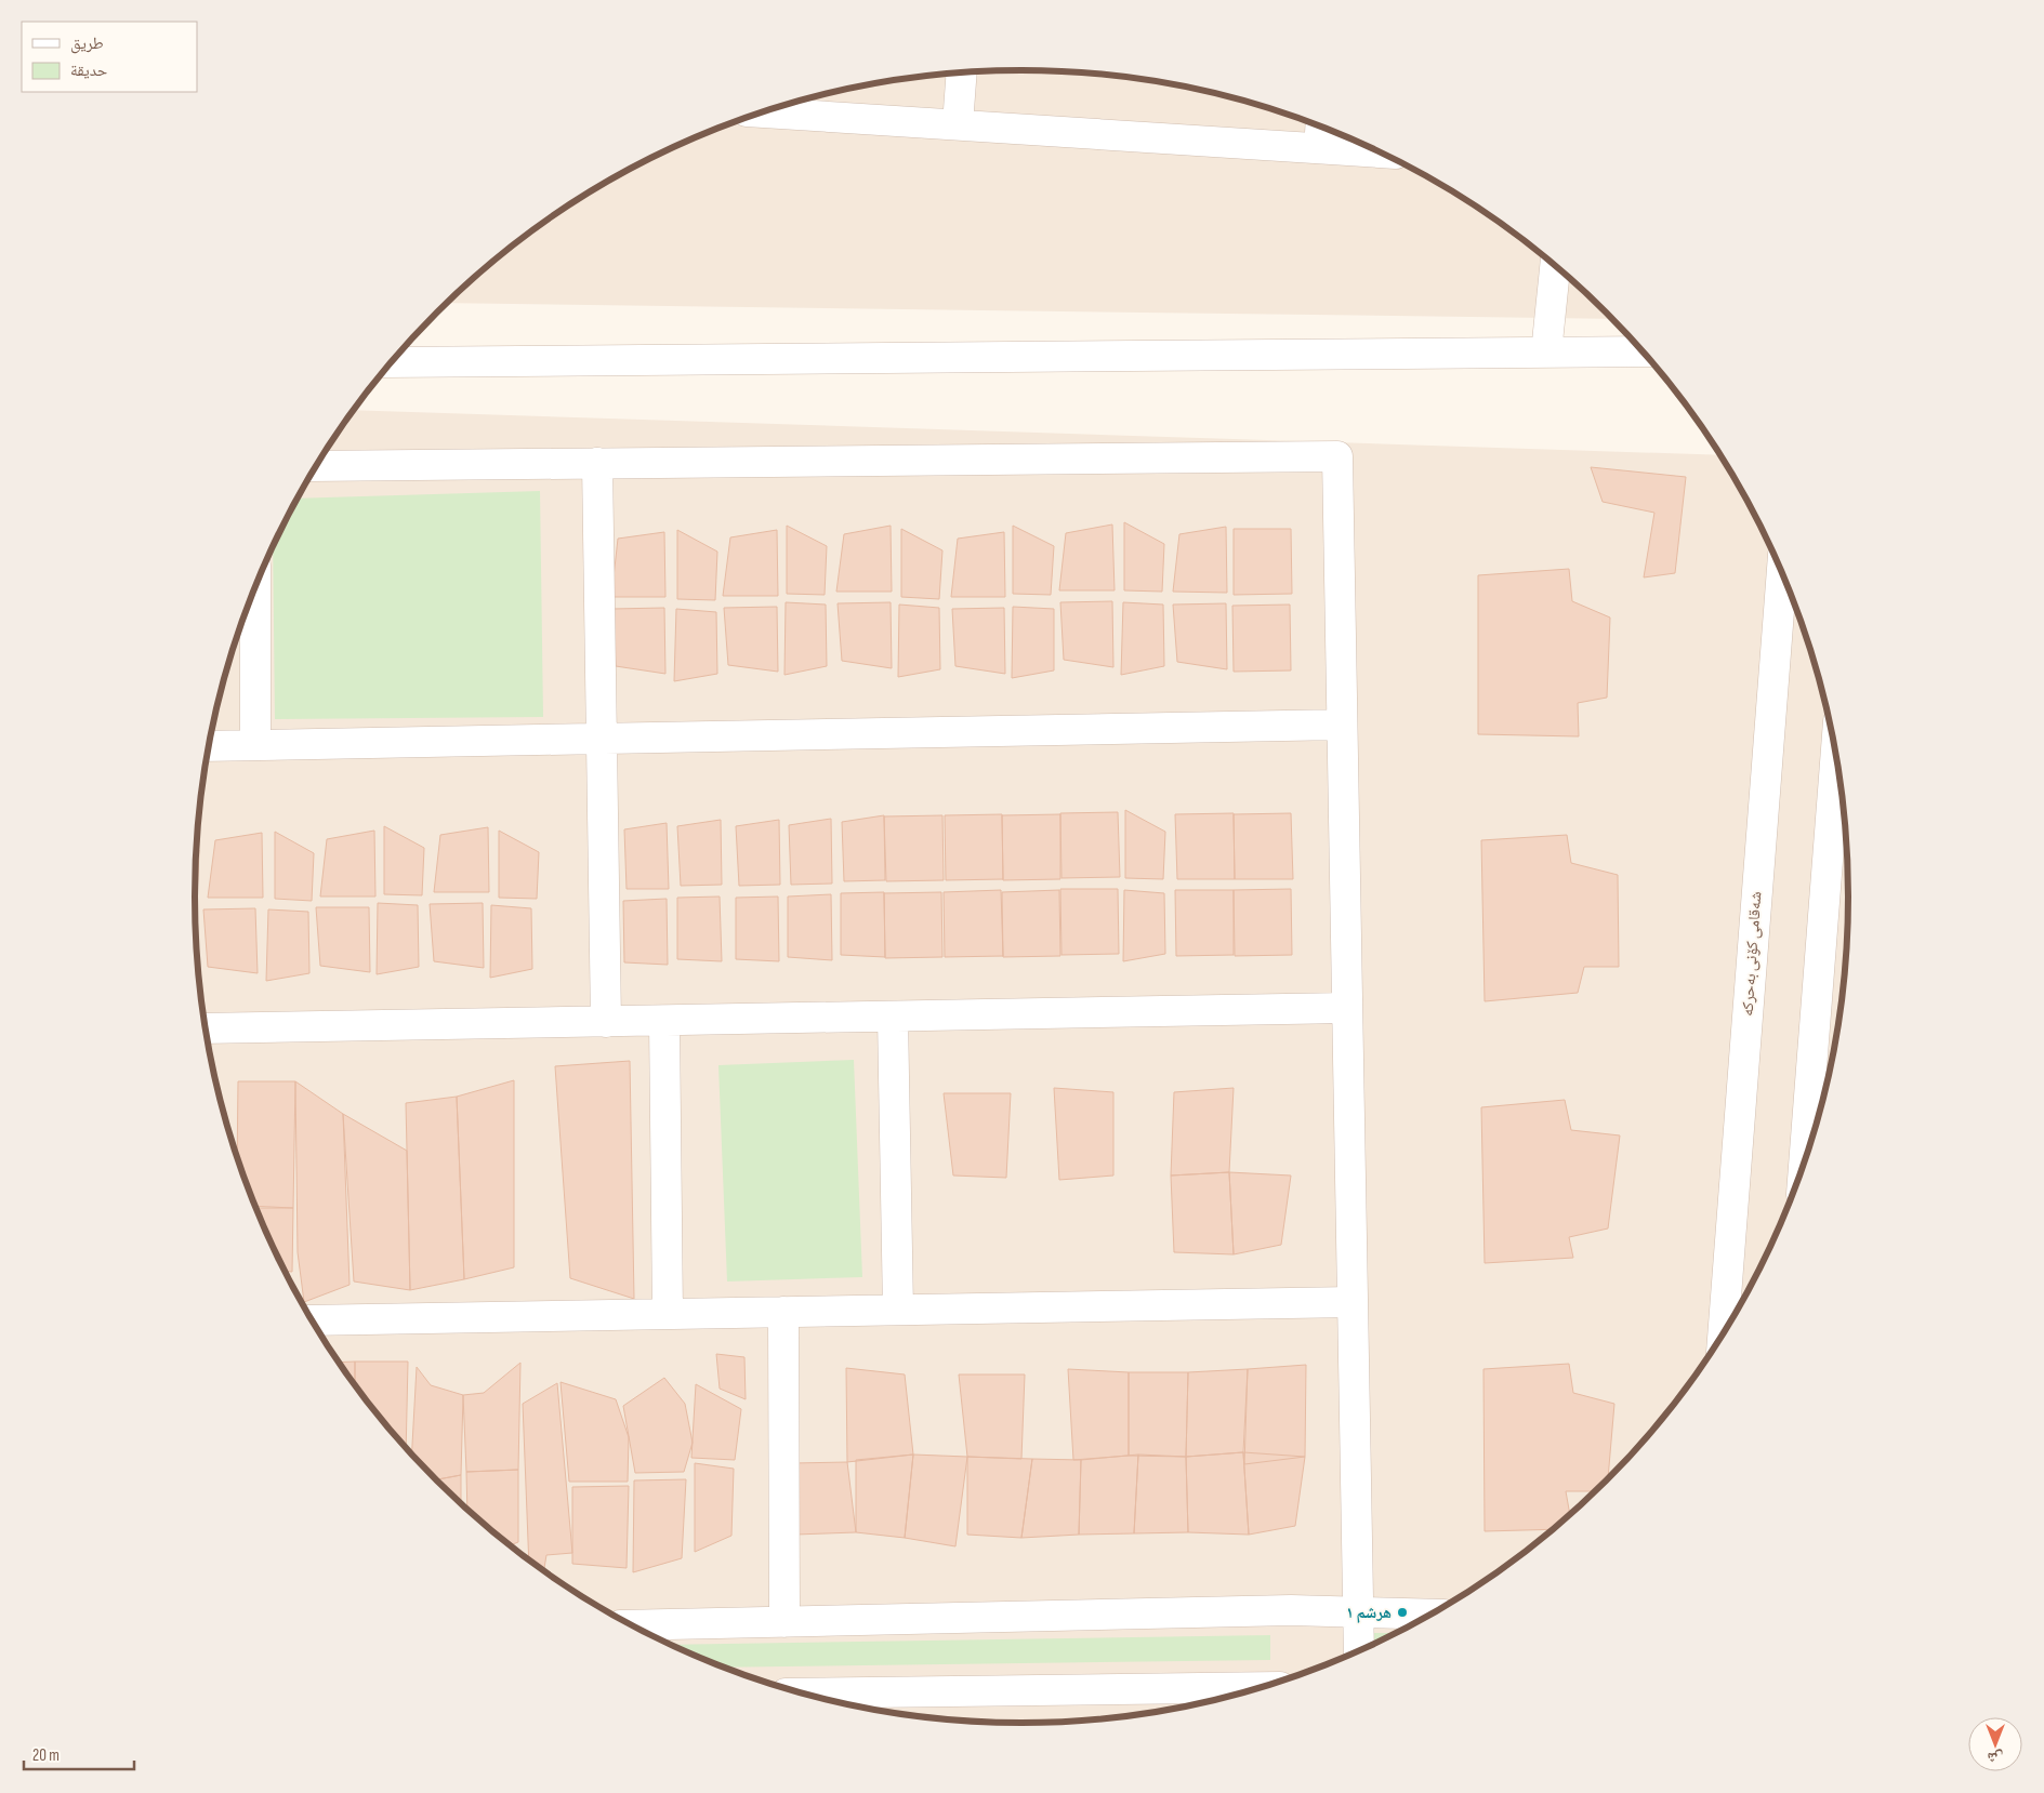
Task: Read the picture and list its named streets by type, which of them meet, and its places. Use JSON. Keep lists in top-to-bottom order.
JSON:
{
  "streets": {
    "street": ["شەقامی کۆنی بەحرکە"]
  },
  "places": ["هرشم ١"],
  "legend": ["طريق", "حديقة"],
  "scale_bar": "20 m",
  "north": "bottom"
}
